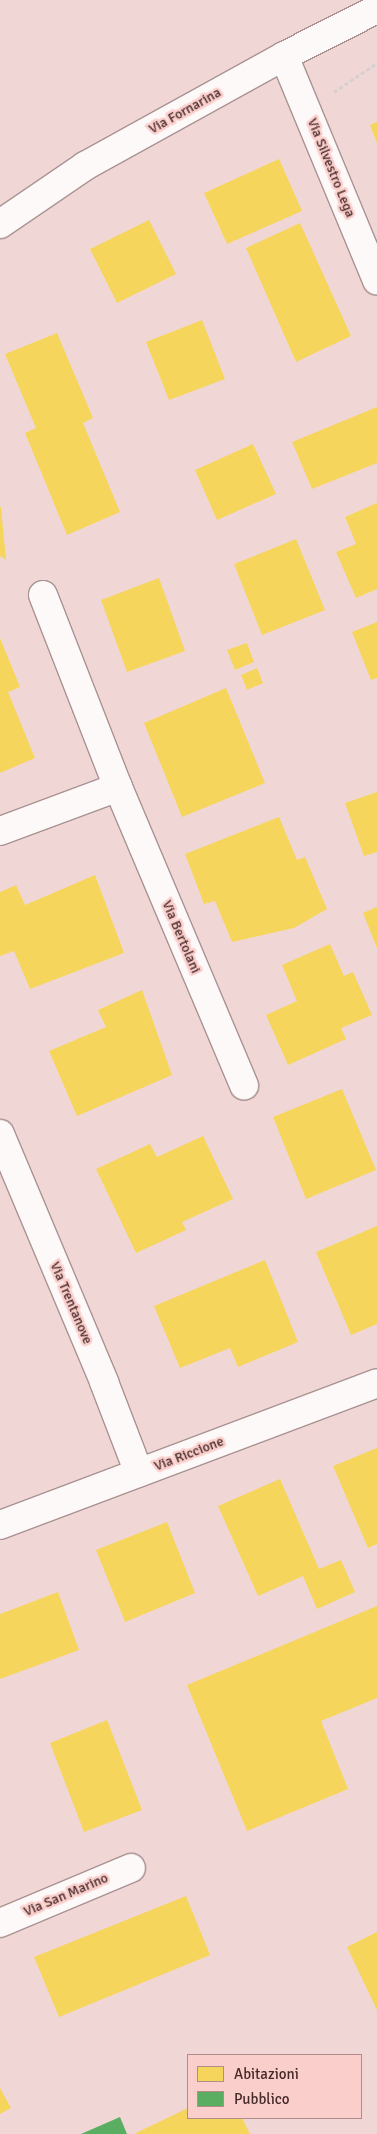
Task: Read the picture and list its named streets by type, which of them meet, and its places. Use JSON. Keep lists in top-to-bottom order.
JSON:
{
  "streets": {
    "street": [
      "Via Fornarina",
      "Via Silvestro Lega",
      "Via Bertolani",
      "Via Trentanove",
      "Via Riccione",
      "Via San Marino"
    ]
  },
  "crossings": [
    ["Via Fornarina", "Via Silvestro Lega"],
    ["Via Trentanove", "Via Riccione"]
  ],
  "legend": ["Abitazioni", "Pubblico"]
}
